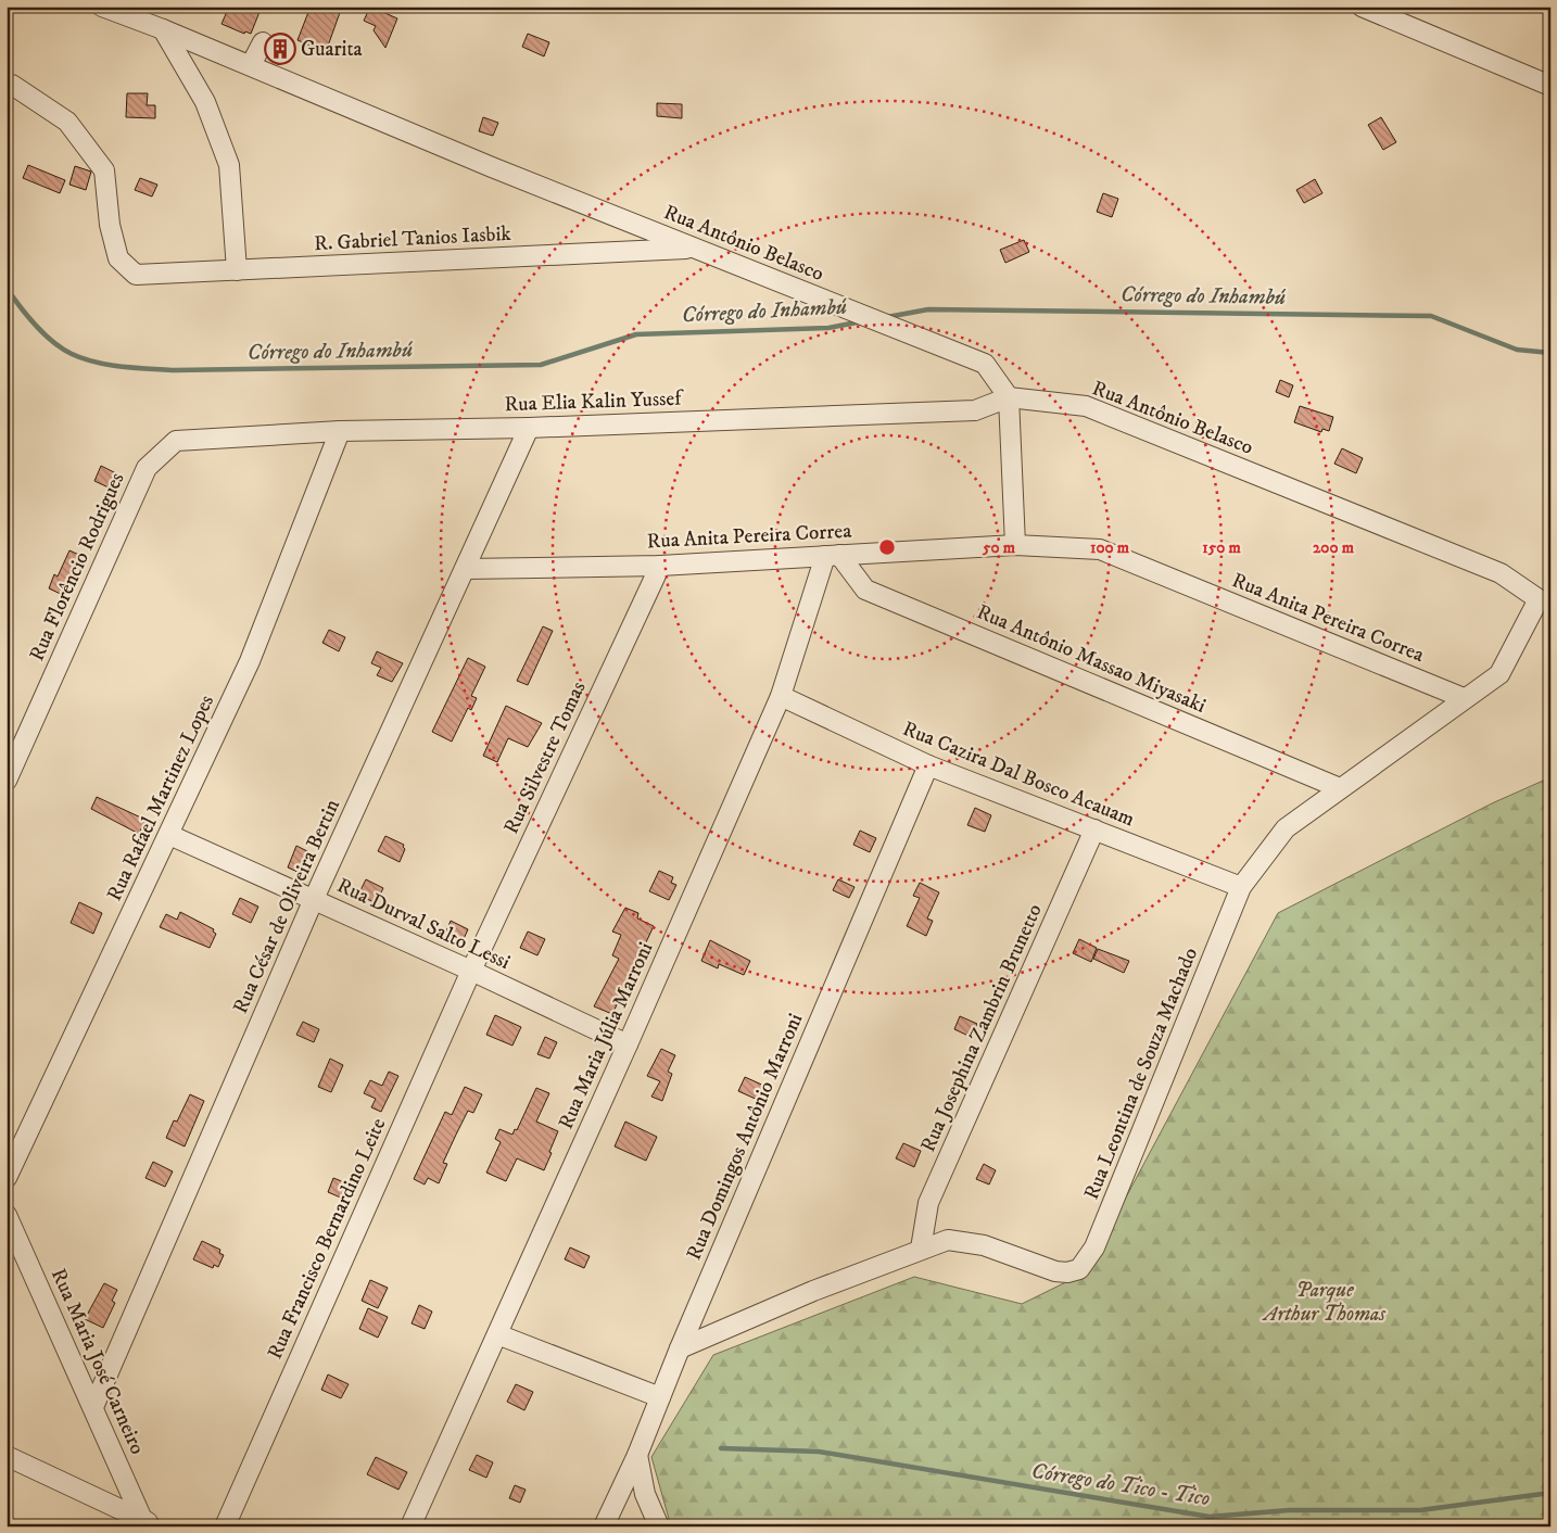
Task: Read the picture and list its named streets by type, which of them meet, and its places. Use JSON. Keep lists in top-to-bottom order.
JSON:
{
  "streets": {
    "street": [
      "R. Gabriel Tanios Iasbik",
      "Rua Antônio Belasco",
      "Rua Elia Kalin Yussef",
      "Rua Anita Pereira Correa",
      "Rua Florêncio Rodrigues",
      "Rua Antônio Massao Miyasaki",
      "Rua Silvestre Tomas",
      "Rua Cazira Dal Bosco Acauam",
      "Rua Rafael Martinez Lopes",
      "Rua César de Oliveira Bertin",
      "Rua Durval Salto Lessi",
      "Rua Josephina Zambrin Brunetto",
      "Rua Maria Júlia Marroni",
      "Rua Leontina de Souza Machado",
      "Rua Domingos Antônio Marroni",
      "Rua Francisco Bernardino Leite",
      "Rua Maria José Carneiro"
    ]
  },
  "crossings": [
    ["R. Gabriel Tanios Iasbik", "Rua Antônio Belasco"],
    ["Rua Antônio Belasco", "Rua Elia Kalin Yussef"],
    ["Rua Antônio Belasco", "Rua Leontina de Souza Machado"],
    ["Rua Elia Kalin Yussef", "Rua Florêncio Rodrigues"],
    ["Rua Elia Kalin Yussef", "Rua Rafael Martinez Lopes"],
    ["Rua Elia Kalin Yussef", "Rua César de Oliveira Bertin"],
    ["Rua Anita Pereira Correa", "Rua Antônio Massao Miyasaki"],
    ["Rua Anita Pereira Correa", "Rua Silvestre Tomas"],
    ["Rua Anita Pereira Correa", "Rua César de Oliveira Bertin"],
    ["Rua Anita Pereira Correa", "Rua Maria Júlia Marroni"],
    ["Rua Anita Pereira Correa", "Rua Leontina de Souza Machado"],
    ["Rua Antônio Massao Miyasaki", "Rua Maria Júlia Marroni"],
    ["Rua Antônio Massao Miyasaki", "Rua Leontina de Souza Machado"],
    ["Rua Silvestre Tomas", "Rua Durval Salto Lessi"],
    ["Rua Silvestre Tomas", "Rua Francisco Bernardino Leite"],
    ["Rua Cazira Dal Bosco Acauam", "Rua Josephina Zambrin Brunetto"],
    ["Rua Cazira Dal Bosco Acauam", "Rua Maria Júlia Marroni"],
    ["Rua Cazira Dal Bosco Acauam", "Rua Leontina de Souza Machado"],
    ["Rua Cazira Dal Bosco Acauam", "Rua Domingos Antônio Marroni"],
    ["Rua Rafael Martinez Lopes", "Rua Durval Salto Lessi"],
    ["Rua César de Oliveira Bertin", "Rua Durval Salto Lessi"],
    ["Rua César de Oliveira Bertin", "Rua Maria José Carneiro"],
    ["Rua Durval Salto Lessi", "Rua Maria Júlia Marroni"],
    ["Rua Durval Salto Lessi", "Rua Francisco Bernardino Leite"],
    ["Rua Josephina Zambrin Brunetto", "Rua Leontina de Souza Machado"],
    ["Rua Leontina de Souza Machado", "Rua Domingos Antônio Marroni"]
  ],
  "water": ["Córrego do Inhambú", "Córrego do Tico - Tico"],
  "parks": ["Parque Arthur Thomas"],
  "places": {
    "building": ["Guarita"]
  },
  "rings": [
    "50 m",
    "100 m",
    "150 m",
    "200 m"
  ]
}
